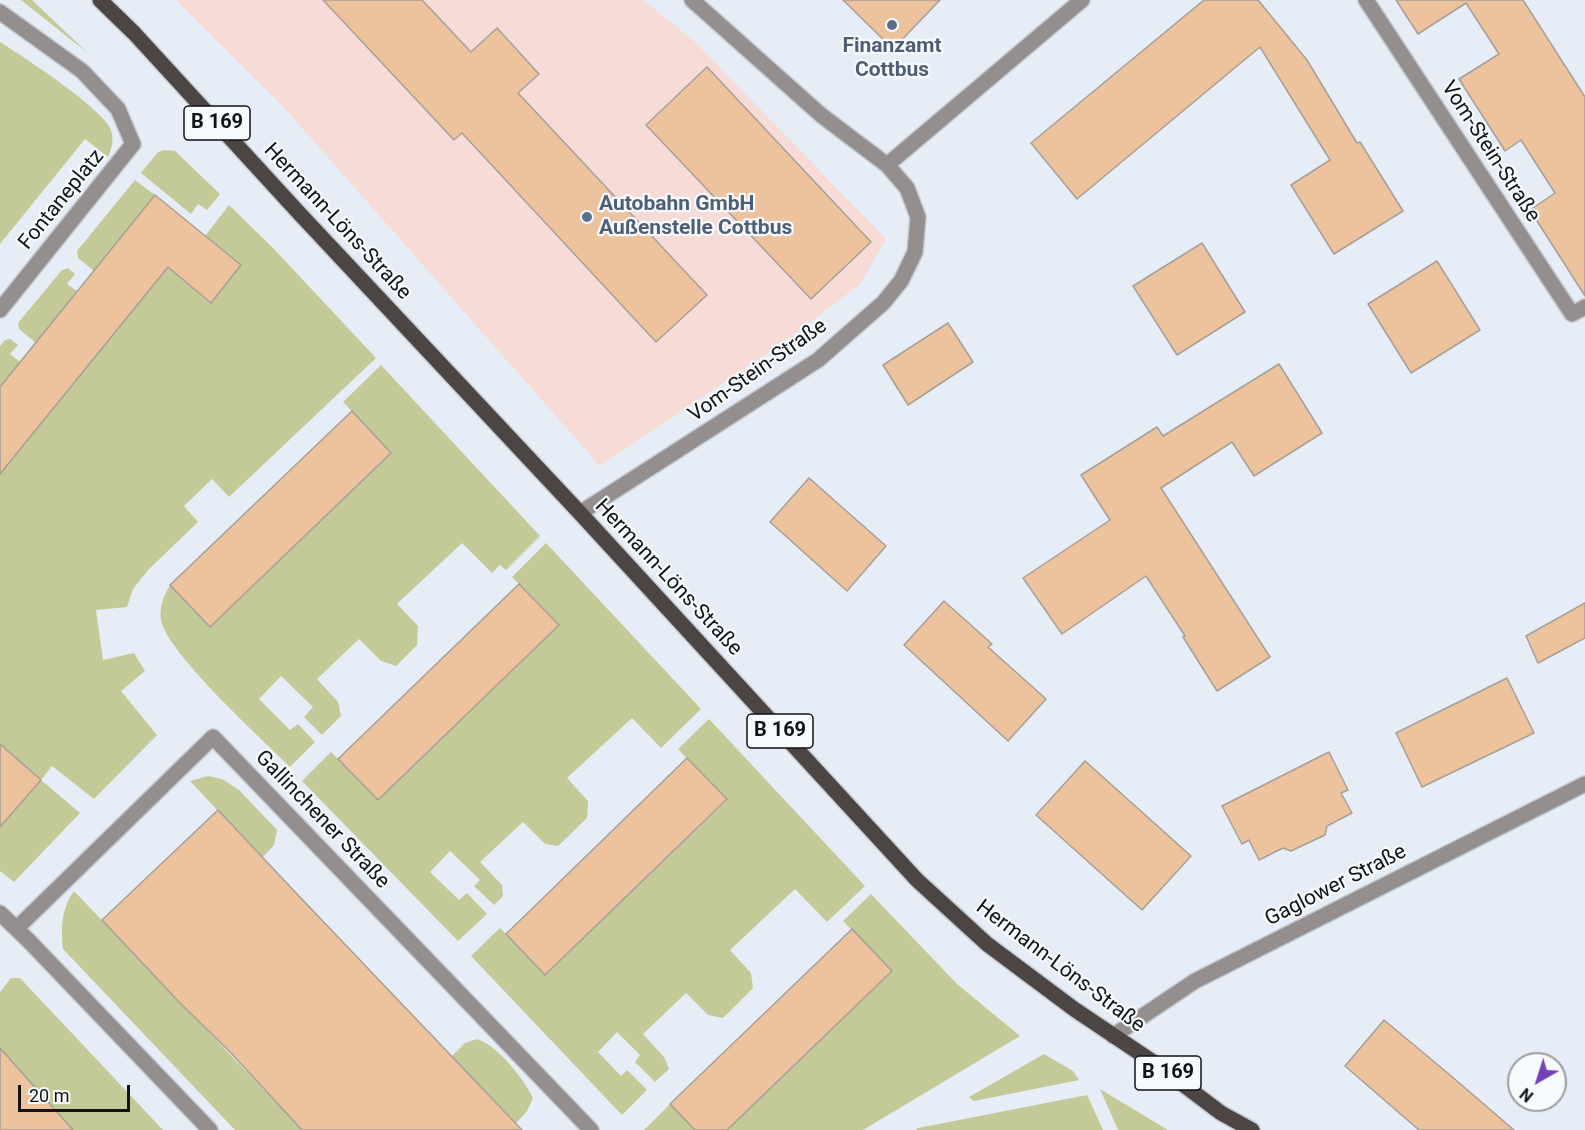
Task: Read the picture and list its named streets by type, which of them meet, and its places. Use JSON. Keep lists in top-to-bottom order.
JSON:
{
  "streets": {
    "main road": ["B 169", "Hermann-Löns-Straße"],
    "street": [
      "Vom-Stein-Straße",
      "Fontaneplatz",
      "Gallinchener Straße",
      "Gaglower Straße"
    ]
  },
  "crossings": [
    ["Vom-Stein-Straße", "Hermann-Löns-Straße"],
    ["Hermann-Löns-Straße", "Gaglower Straße"]
  ],
  "places": ["Finanzamt Cottbus", "Autobahn GmbH Außenstelle Cottbus"],
  "scale_bar": "20 m",
  "north": "bottom left"
}
